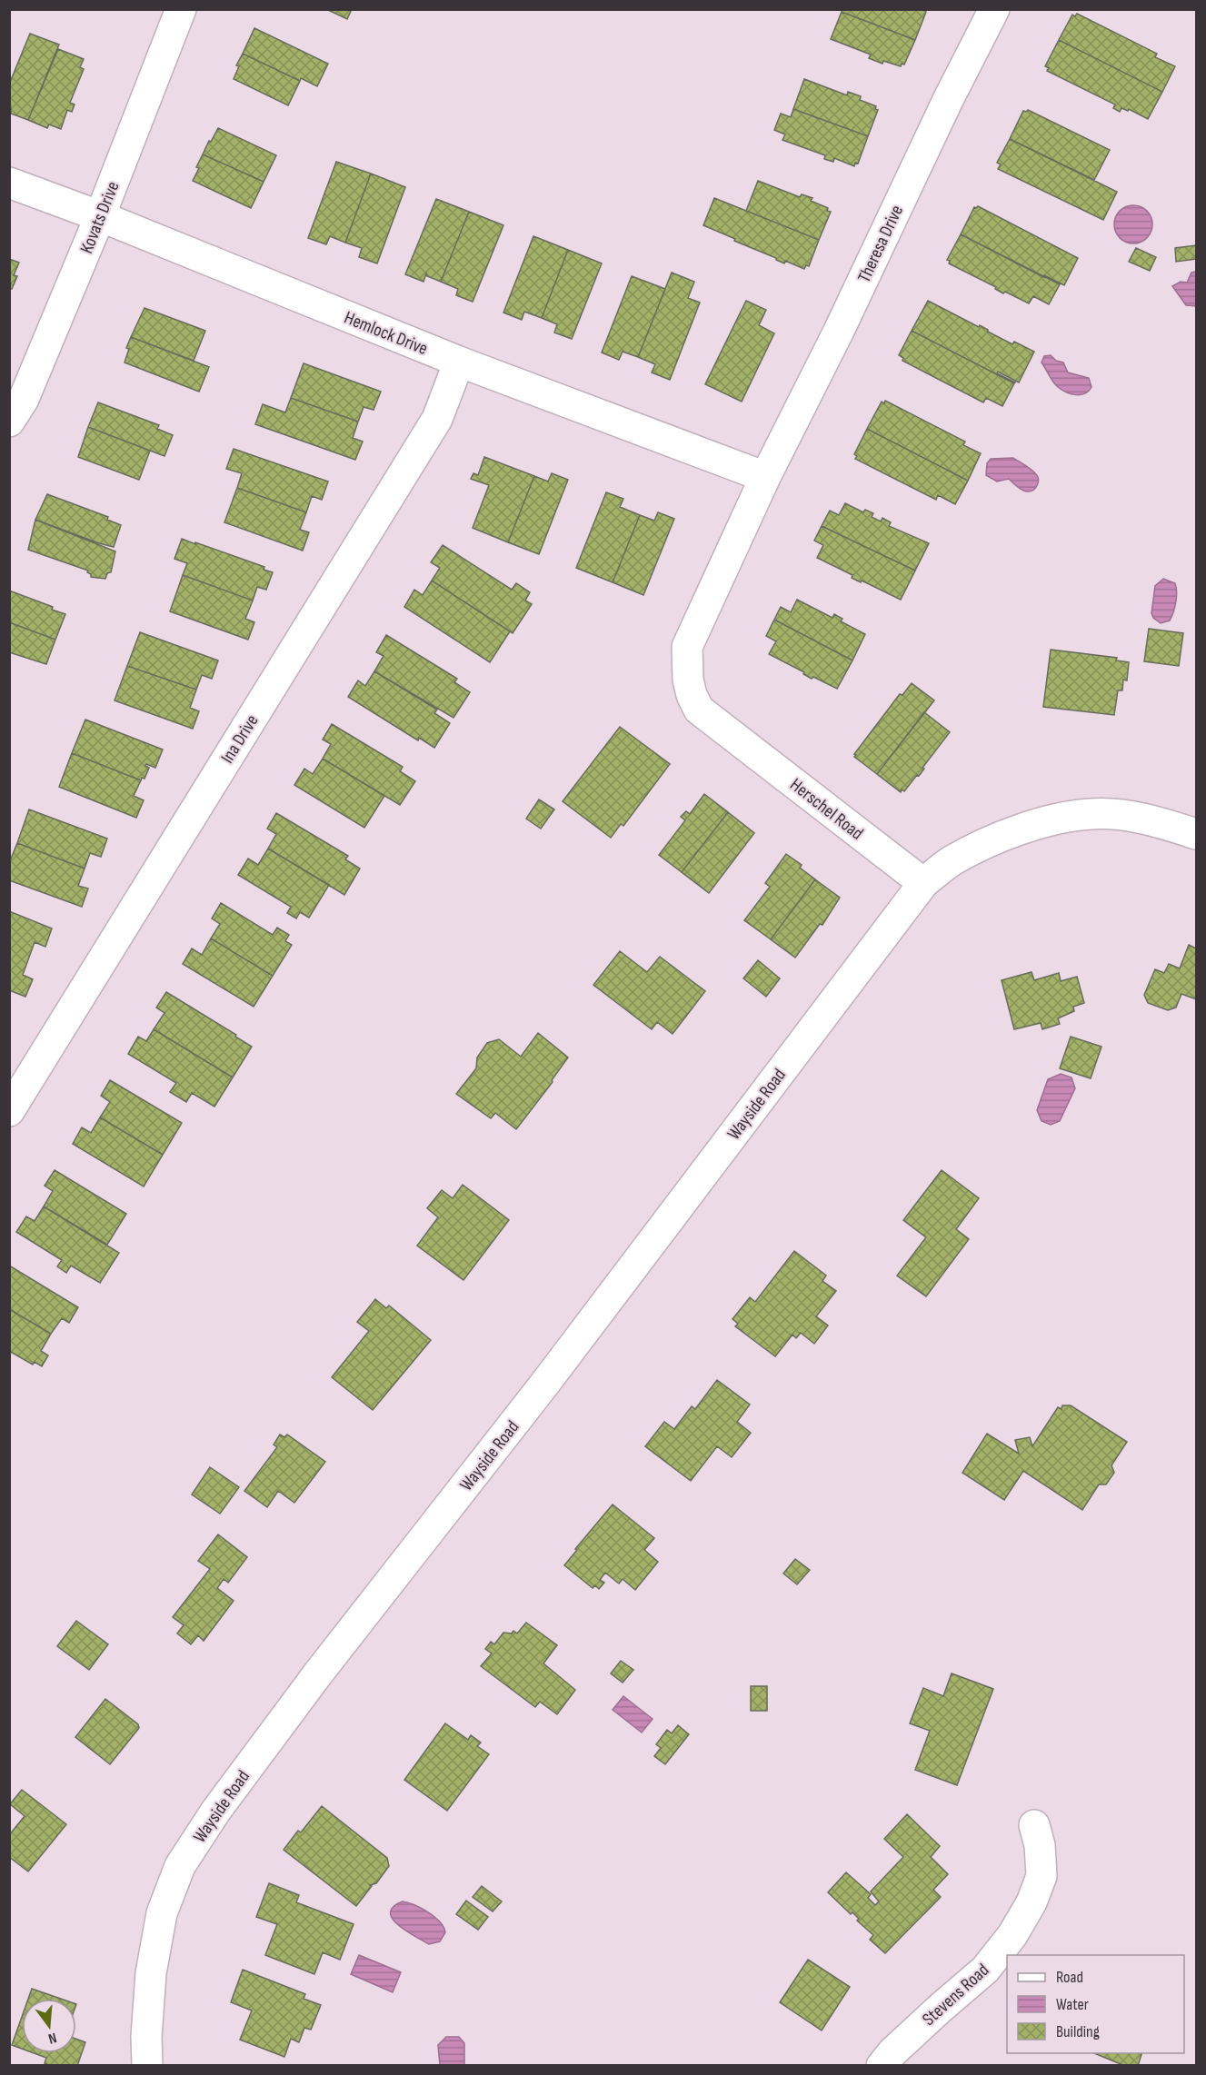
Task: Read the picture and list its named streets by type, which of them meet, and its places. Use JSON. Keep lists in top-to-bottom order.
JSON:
{
  "streets": {
    "street": [
      "Kovats Drive",
      "Theresa Drive",
      "Hemlock Drive",
      "Ina Drive",
      "Herschel Road",
      "Wayside Road",
      "Stevens Road"
    ]
  },
  "crossings": [
    ["Kovats Drive", "Hemlock Drive"],
    ["Theresa Drive", "Hemlock Drive"],
    ["Theresa Drive", "Herschel Road"],
    ["Hemlock Drive", "Ina Drive"],
    ["Hemlock Drive", "Herschel Road"],
    ["Herschel Road", "Wayside Road"]
  ],
  "legend": ["Road", "Water", "Building"],
  "north": "bottom"
}
